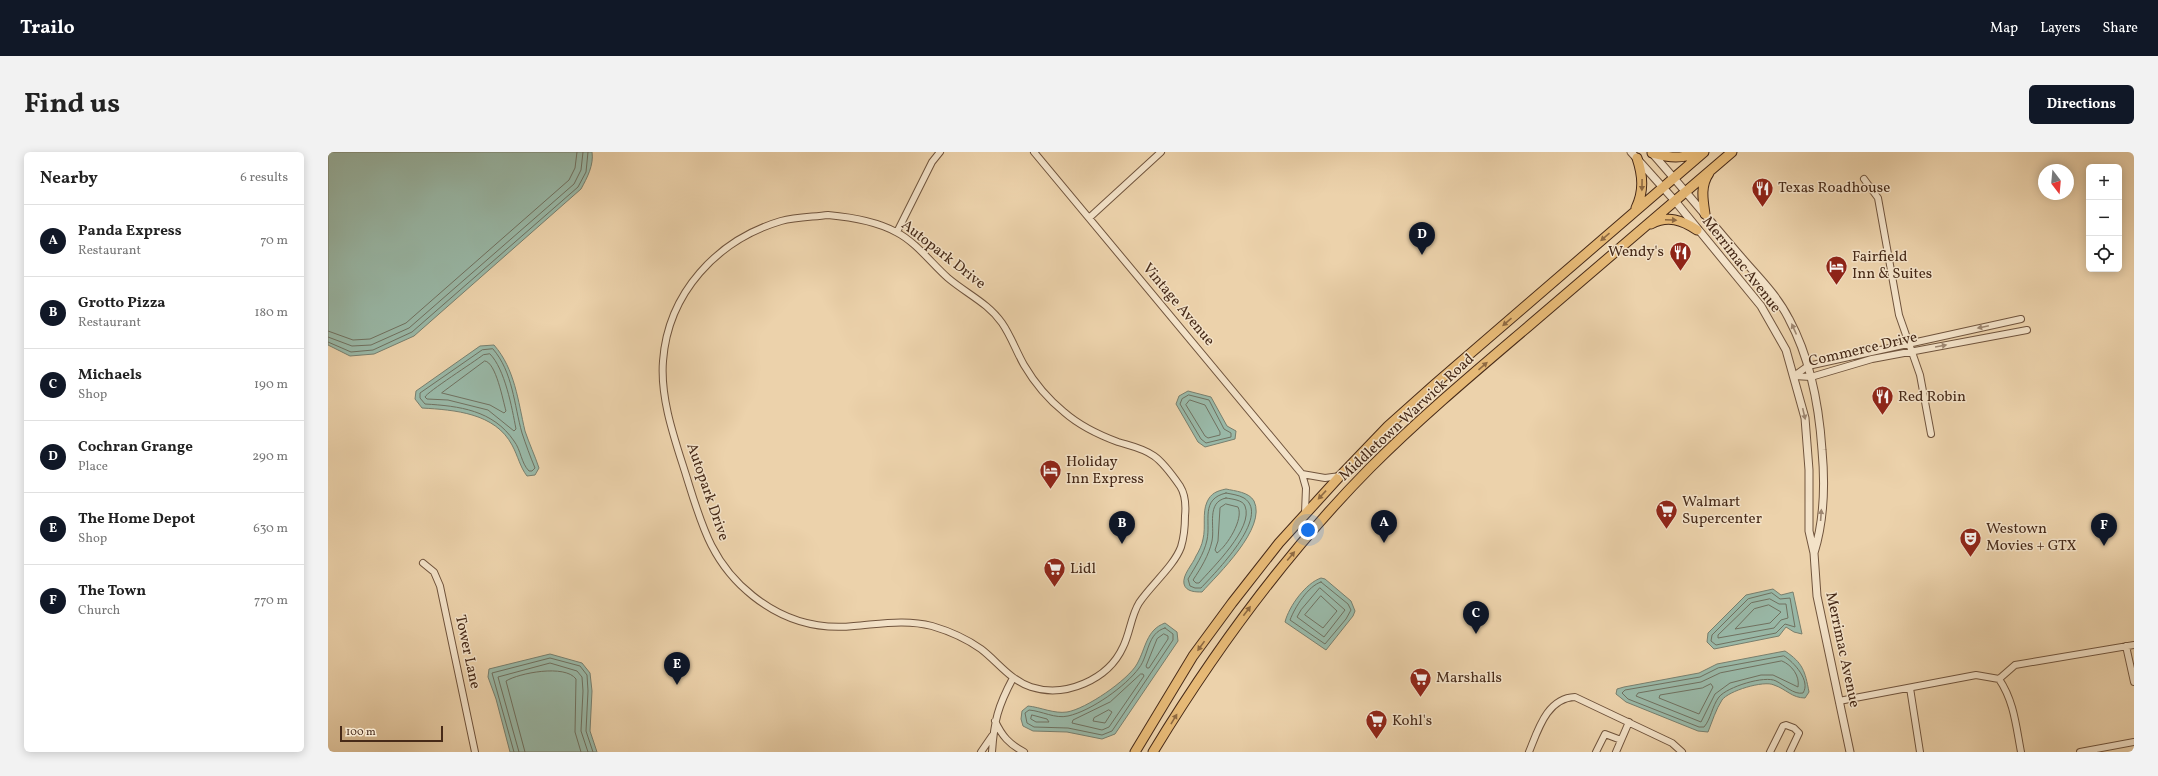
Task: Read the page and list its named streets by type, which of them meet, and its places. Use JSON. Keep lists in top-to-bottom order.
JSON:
{
  "streets": {
    "main road": ["Middletown Warwick Road"],
    "street": [
      "Autopark Drive",
      "Merrimac Avenue",
      "Vintage Avenue",
      "Commerce Drive",
      "Tower Lane"
    ]
  },
  "crossings": [
    ["Merrimac Avenue", "Commerce Drive"],
    ["Merrimac Avenue", "Middletown Warwick Road"],
    ["Vintage Avenue", "Middletown Warwick Road"]
  ],
  "places": {
    "restaurant": ["Texas Roadhouse", "Wendy's", "Red Robin"],
    "hotel": ["Fairfield Inn & Suites", "Holiday Inn Express"],
    "supermarket": [
      "Walmart Supercenter",
      "Lidl",
      "Marshalls",
      "Kohl's"
    ],
    "theatre": ["Westown Movies + GTX"]
  },
  "scale_bar": "100 m",
  "north": "bottom",
  "page": {
    "header": "Trailo",
    "nav": ["Map", "Layers", "Share"],
    "title": "Find us",
    "buttons": "Directions",
    "heading": ["Nearby", "6 results"],
    "map_buttons": ["+", "−"],
    "list": [
      {
        "mark": "A",
        "name": "Panda Express",
        "note": "Restaurant",
        "value": "70 m"
      },
      {
        "mark": "B",
        "name": "Grotto Pizza",
        "note": "Restaurant",
        "value": "180 m"
      },
      {
        "mark": "C",
        "name": "Michaels",
        "note": "Shop",
        "value": "190 m"
      },
      {
        "mark": "D",
        "name": "Cochran Grange",
        "note": "Place",
        "value": "290 m"
      },
      {
        "mark": "E",
        "name": "The Home Depot",
        "note": "Shop",
        "value": "630 m"
      },
      {
        "mark": "F",
        "name": "The Town",
        "note": "Church",
        "value": "770 m"
      }
    ],
    "pins": [
      "D",
      "A",
      "B",
      "F",
      "C",
      "E"
    ],
    "scale": "100 m"
  }
}
